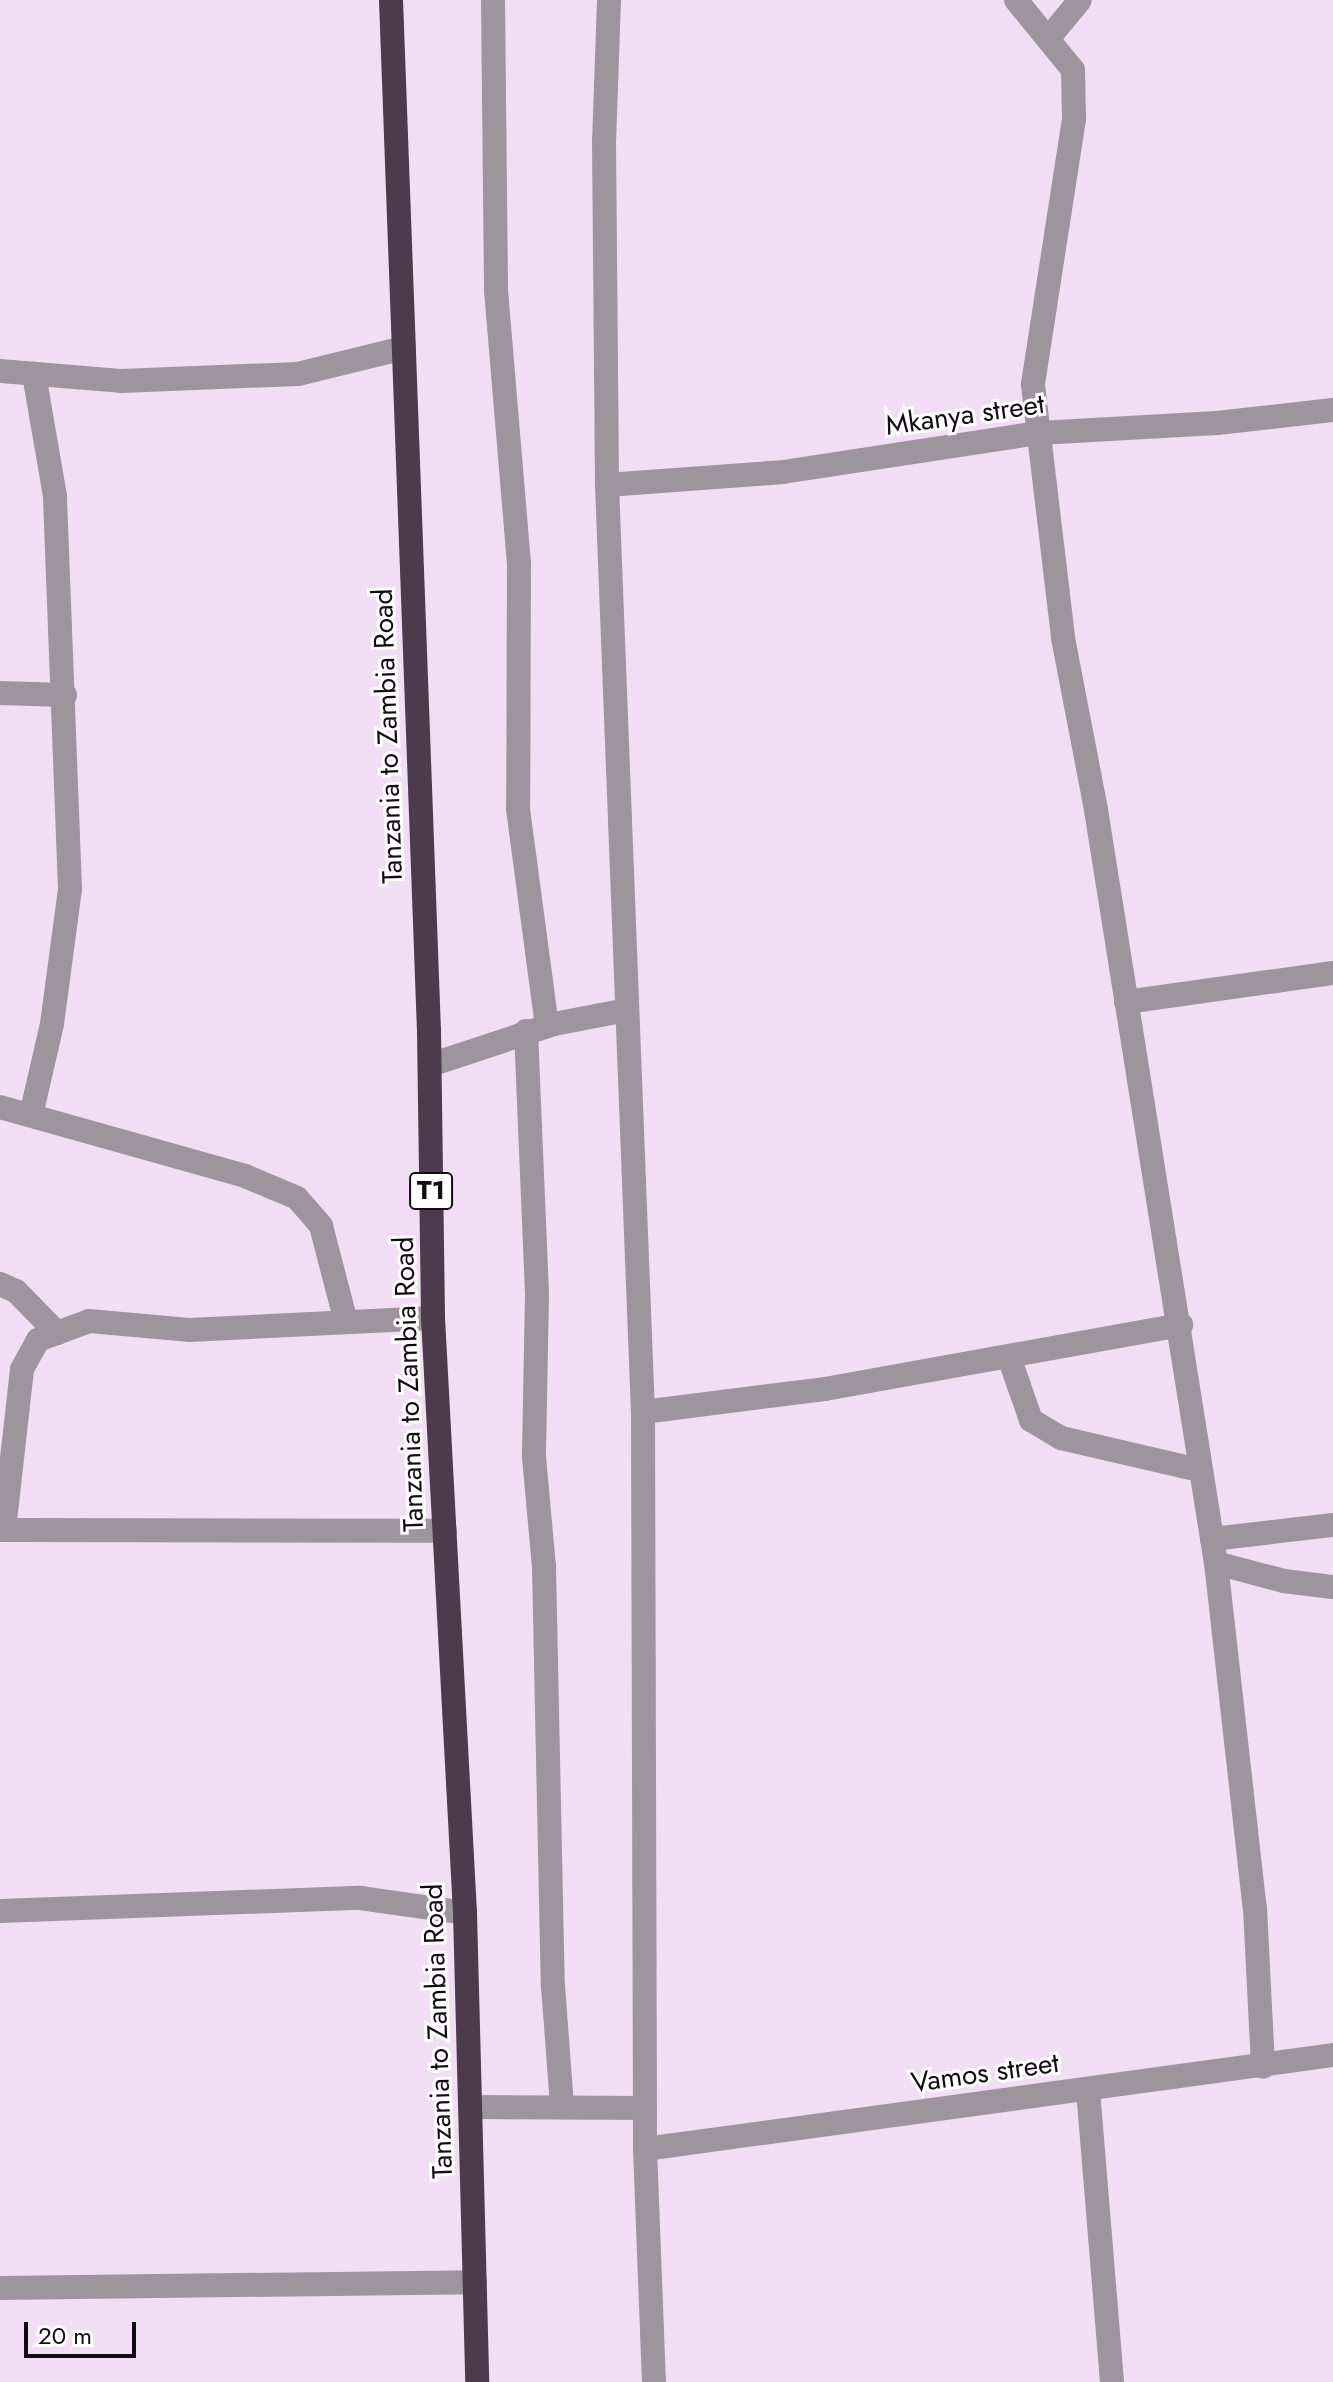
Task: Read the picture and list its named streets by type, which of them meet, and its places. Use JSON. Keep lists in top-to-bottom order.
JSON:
{
  "streets": {
    "highway": ["Tanzania to Zambia Road", "T1"],
    "street": ["Mkanya street", "Vamos street"]
  },
  "scale_bar": "20 m"
}
